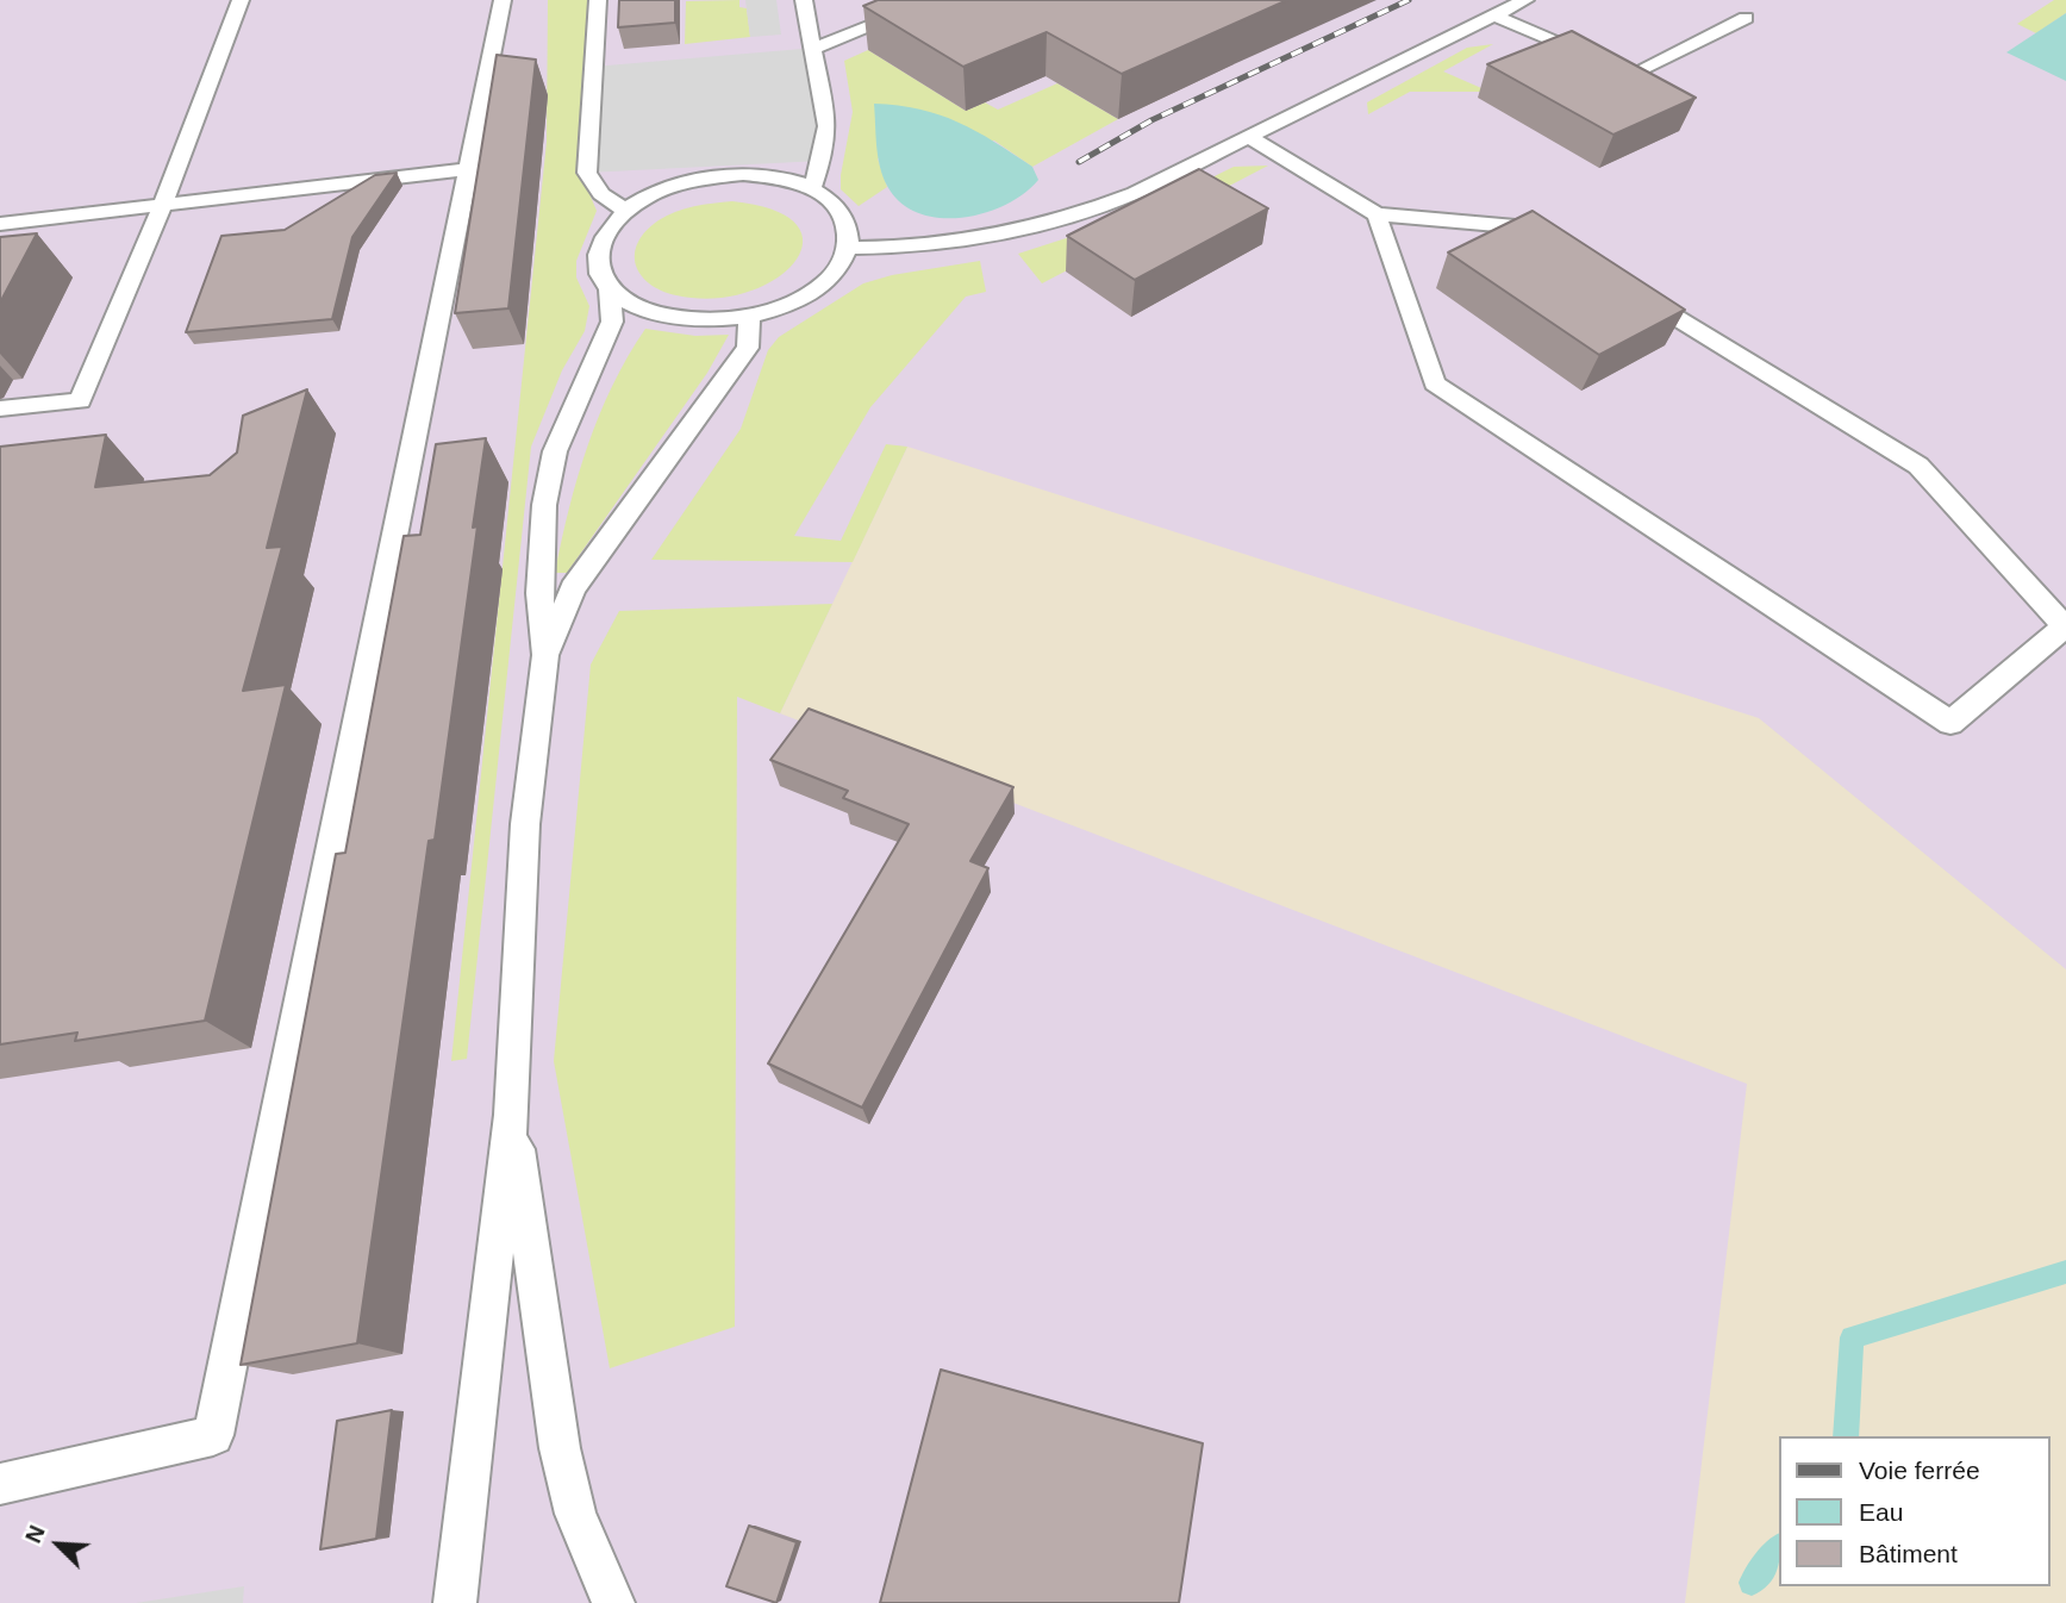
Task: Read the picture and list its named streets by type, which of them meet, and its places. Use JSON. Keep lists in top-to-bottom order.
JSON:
{
  "legend": ["Voie ferrée", "Eau", "Bâtiment"],
  "north": "top left"
}
